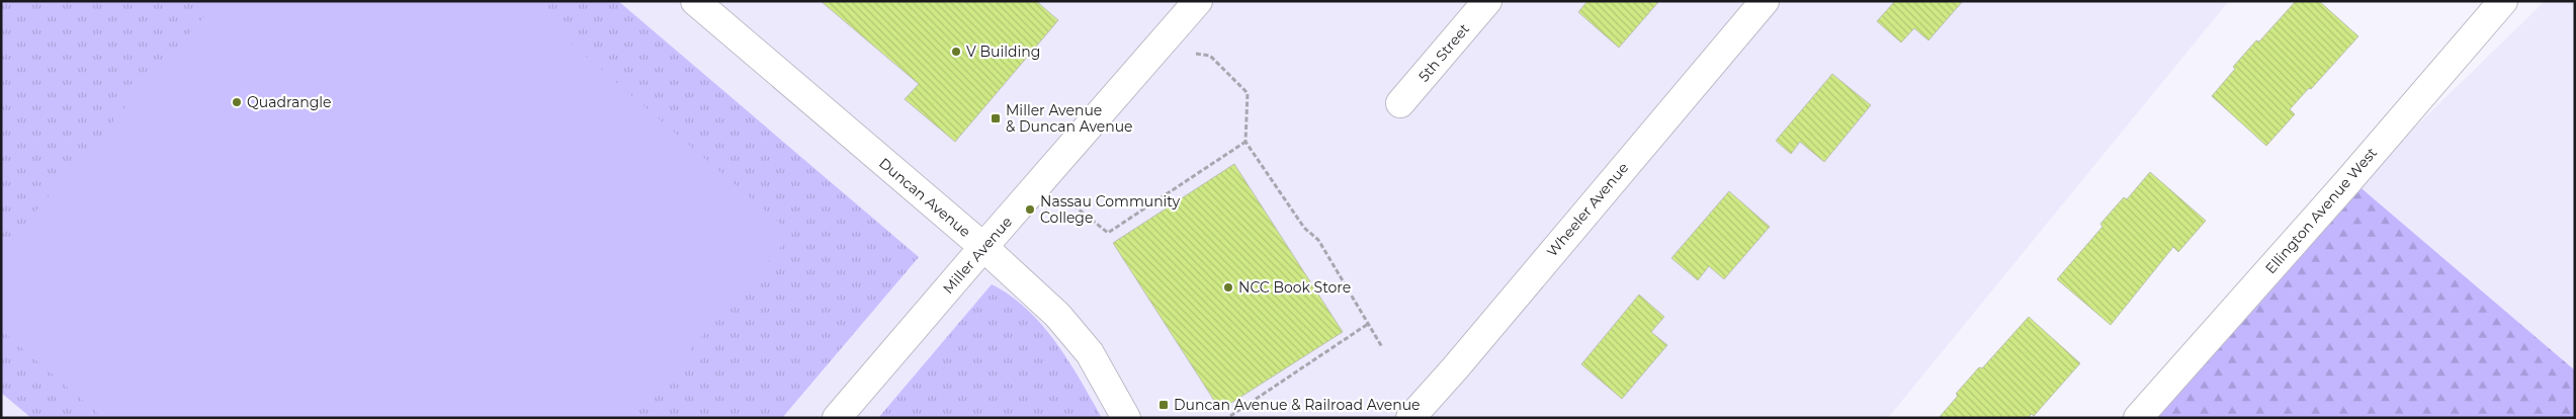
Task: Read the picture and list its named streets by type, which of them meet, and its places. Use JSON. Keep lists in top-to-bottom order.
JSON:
{
  "streets": {
    "street": [
      "5th Street",
      "Duncan Avenue",
      "Wheeler Avenue",
      "Ellington Avenue West",
      "Miller Avenue"
    ]
  },
  "crossings": [
    ["Duncan Avenue", "Miller Avenue"]
  ],
  "places": {
    "other": [
      "V Building",
      "Quadrangle",
      "Nassau Community College",
      "NCC Book Store"
    ],
    "transit": ["Miller Avenue & Duncan Avenue", "Duncan Avenue & Railroad Avenue"]
  }
}
